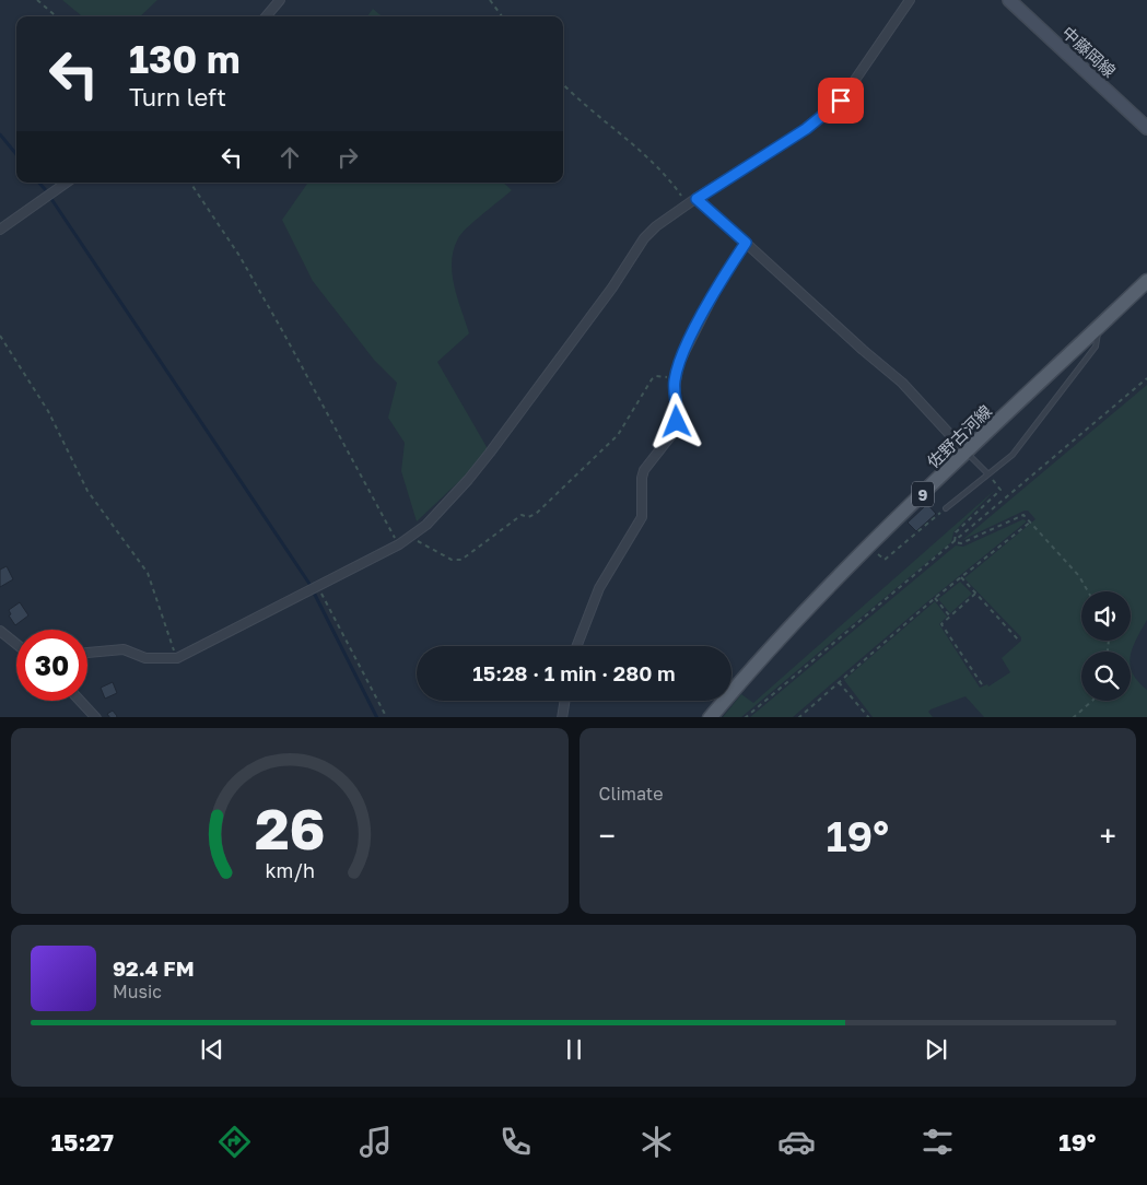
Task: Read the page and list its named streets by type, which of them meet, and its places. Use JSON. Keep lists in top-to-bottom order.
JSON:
{
  "streets": {
    "main road": ["中藤岡線", "佐野古河線", "9"]
  },
  "page": {
    "turn": ["130 m", "Turn left"],
    "limit": "30",
    "trip": "15:28 · 1 min · 280 m",
    "tile": "Climate",
    "heat": ["−", "19°", "+"],
    "song": ["92.4 FM", "Music"],
    "tabs": ["15:27", "19°"],
    "gauge": ["26", "km/h"]
  }
}
